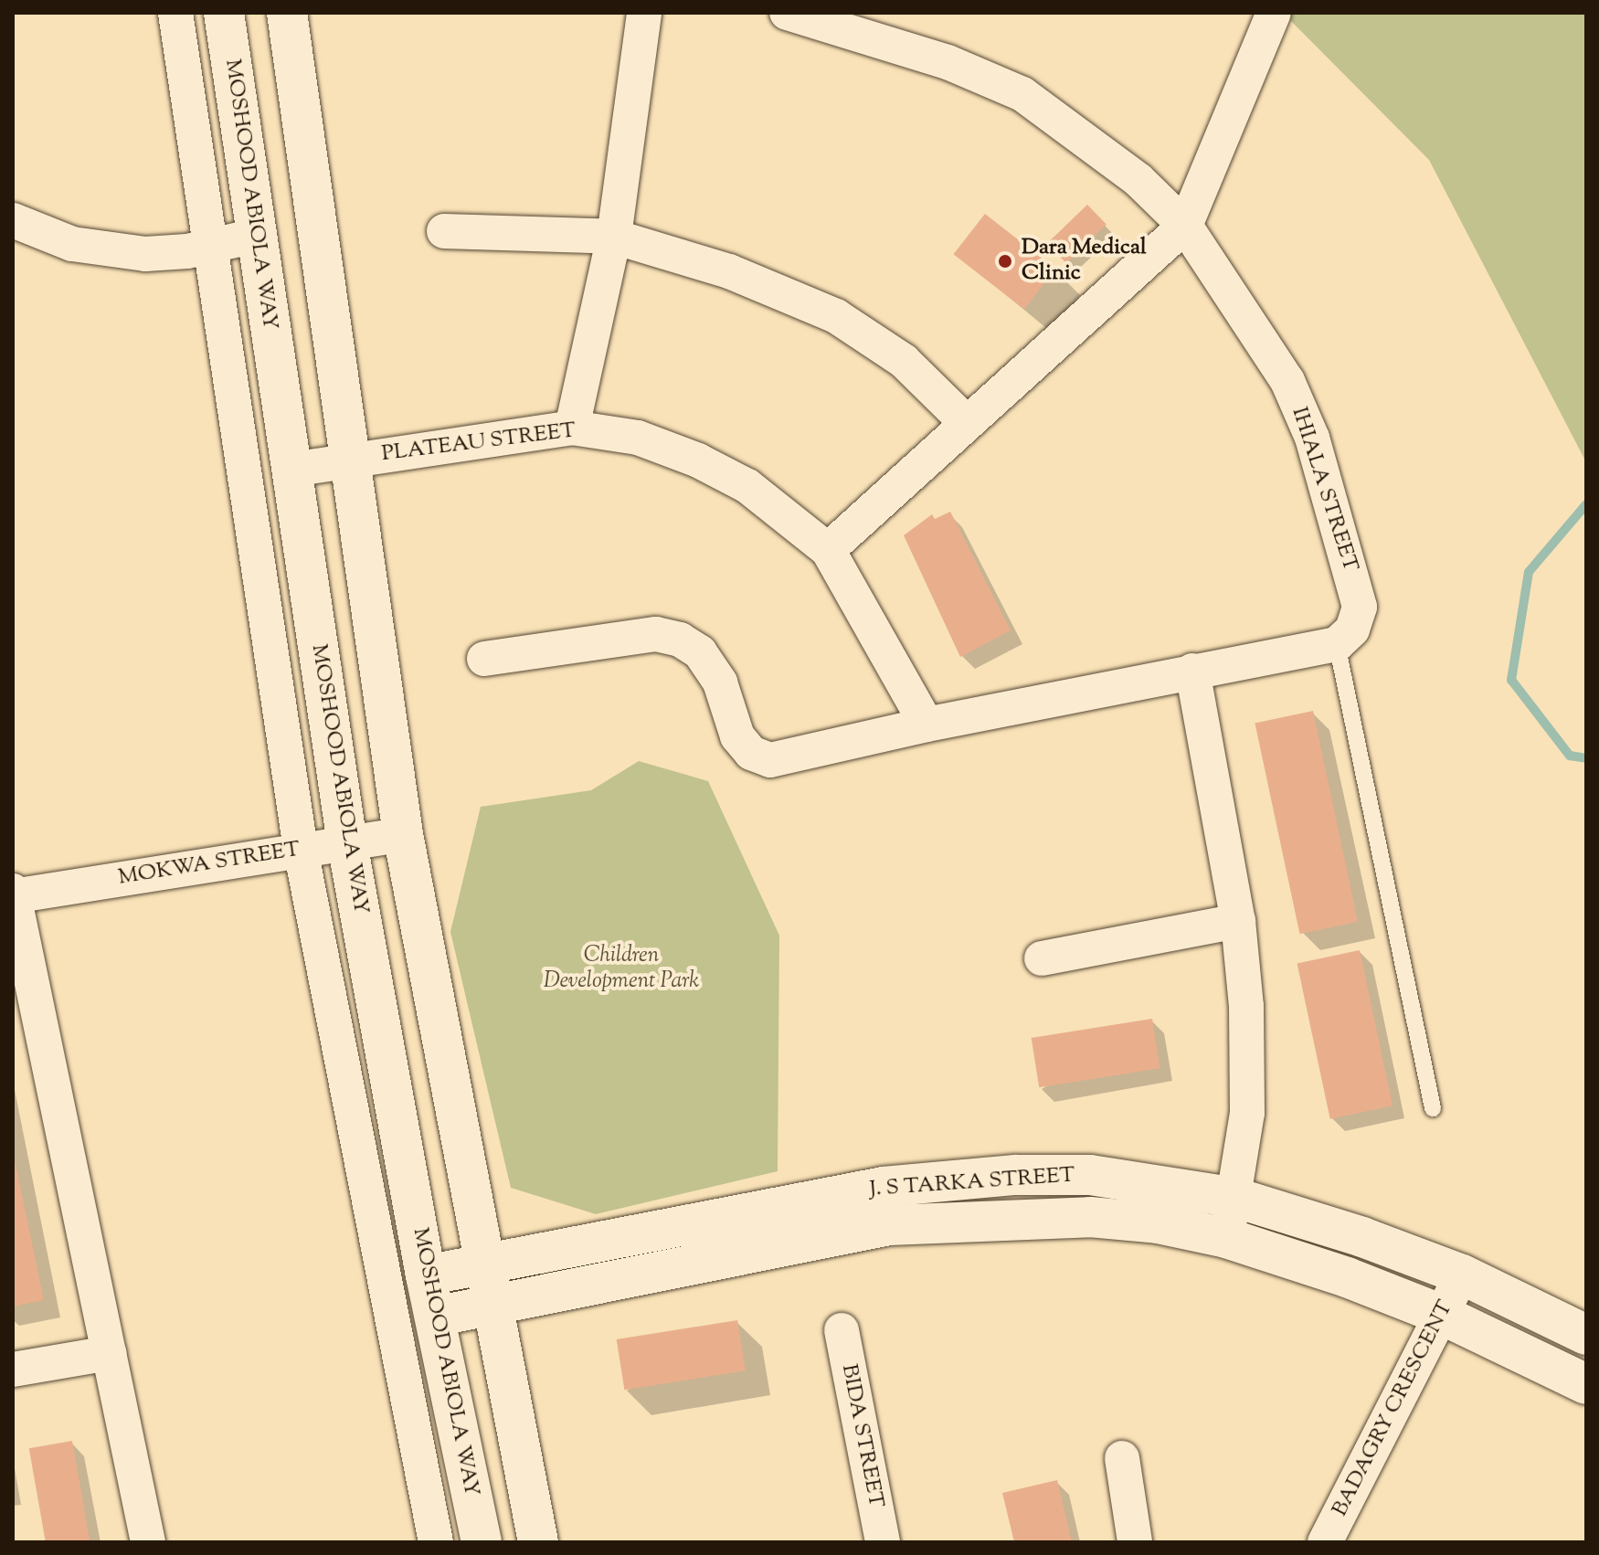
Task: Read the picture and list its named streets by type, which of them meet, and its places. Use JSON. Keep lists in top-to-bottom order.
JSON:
{
  "streets": {
    "main road": ["MOSHOOD ABIOLA WAY", "J. S TARKA STREET"],
    "street": [
      "PLATEAU STREET",
      "IHIALA STREET",
      "MOKWA STREET",
      "BADAGRY CRESCENT",
      "BIDA STREET"
    ]
  },
  "crossings": [
    ["MOSHOOD ABIOLA WAY", "PLATEAU STREET"],
    ["MOSHOOD ABIOLA WAY", "MOKWA STREET"],
    ["MOSHOOD ABIOLA WAY", "J. S TARKA STREET"],
    ["J. S TARKA STREET", "BADAGRY CRESCENT"]
  ],
  "parks": ["Children Development Park"],
  "places": ["Dara Medical Clinic"]
}
